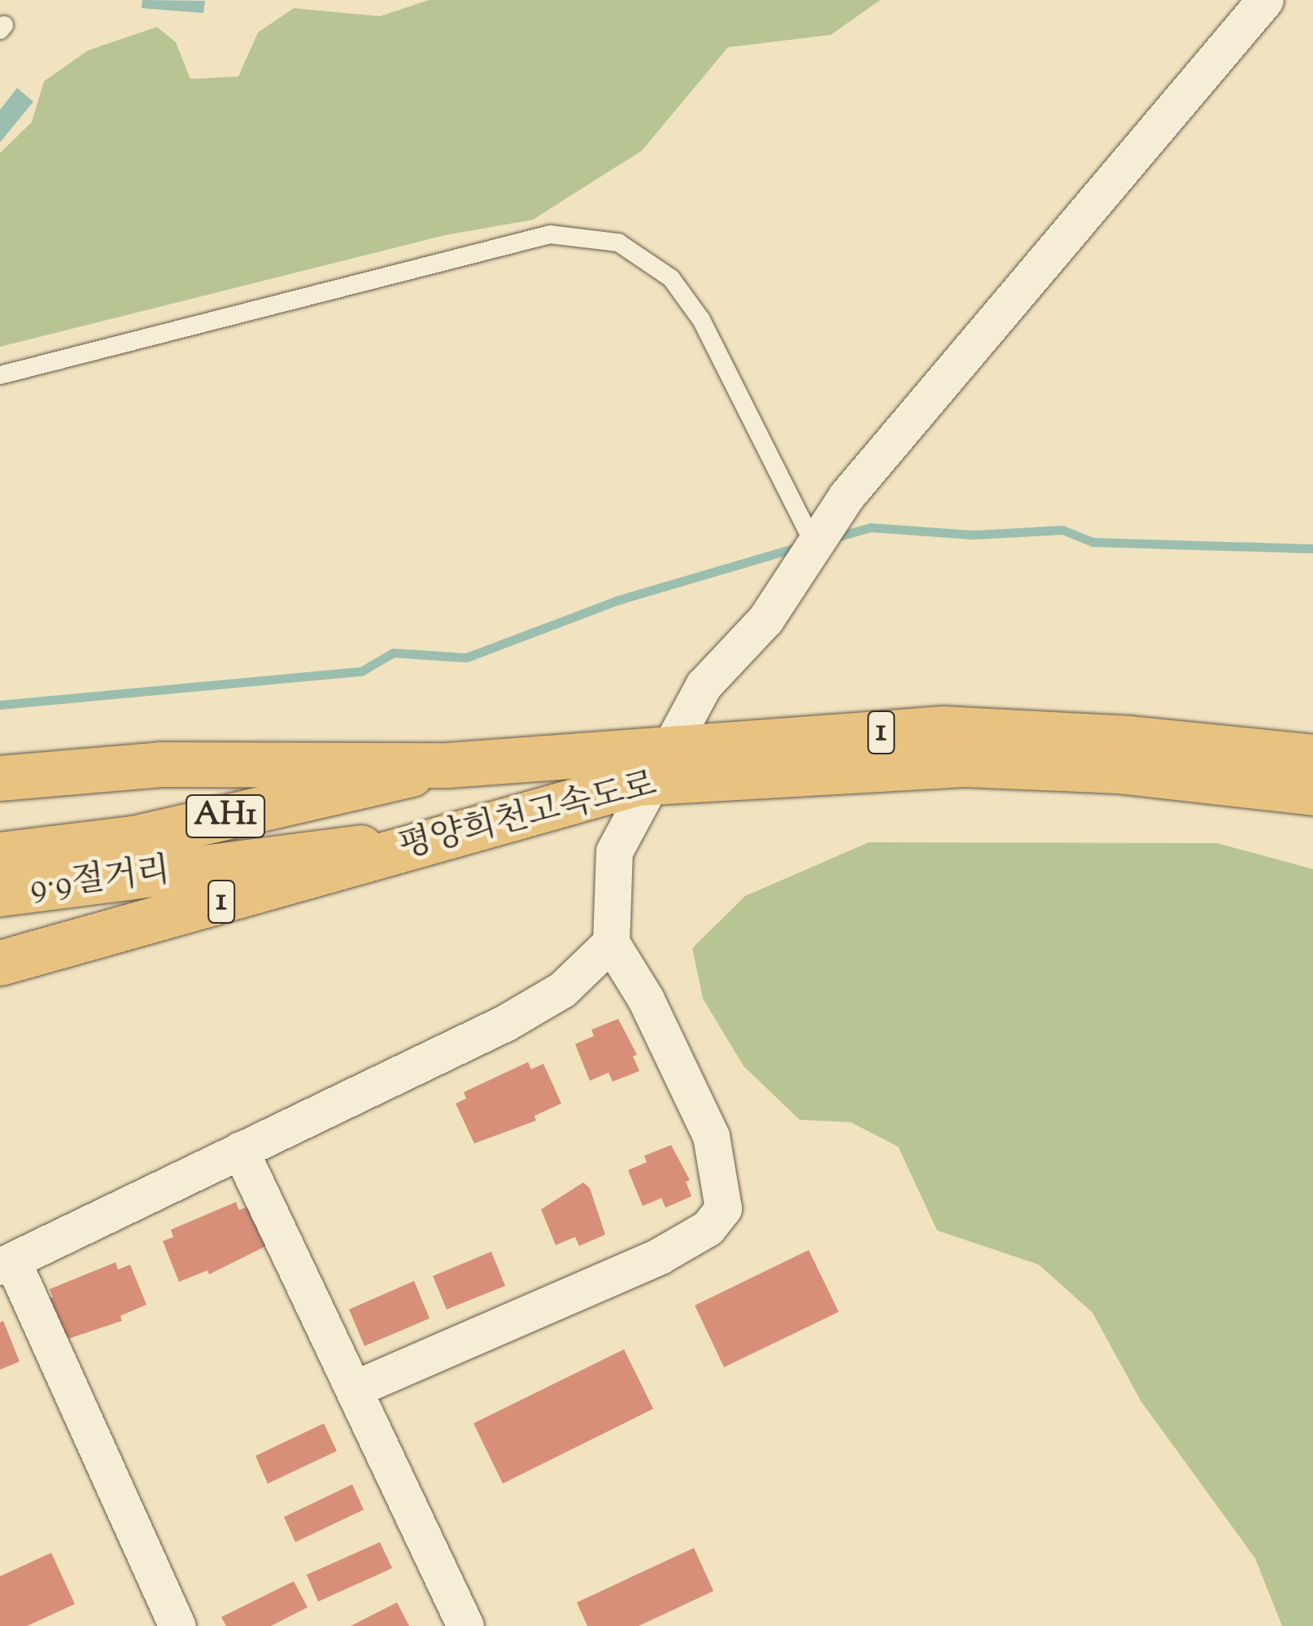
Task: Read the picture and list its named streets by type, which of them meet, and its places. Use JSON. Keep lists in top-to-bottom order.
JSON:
{
  "streets": {
    "highway": [
      "1",
      "AH1",
      "평양희천고속도로",
      "9·9절거리"
    ]
  },
  "crossings": [
    ["평양희천고속도로", "9·9절거리"]
  ]
}
